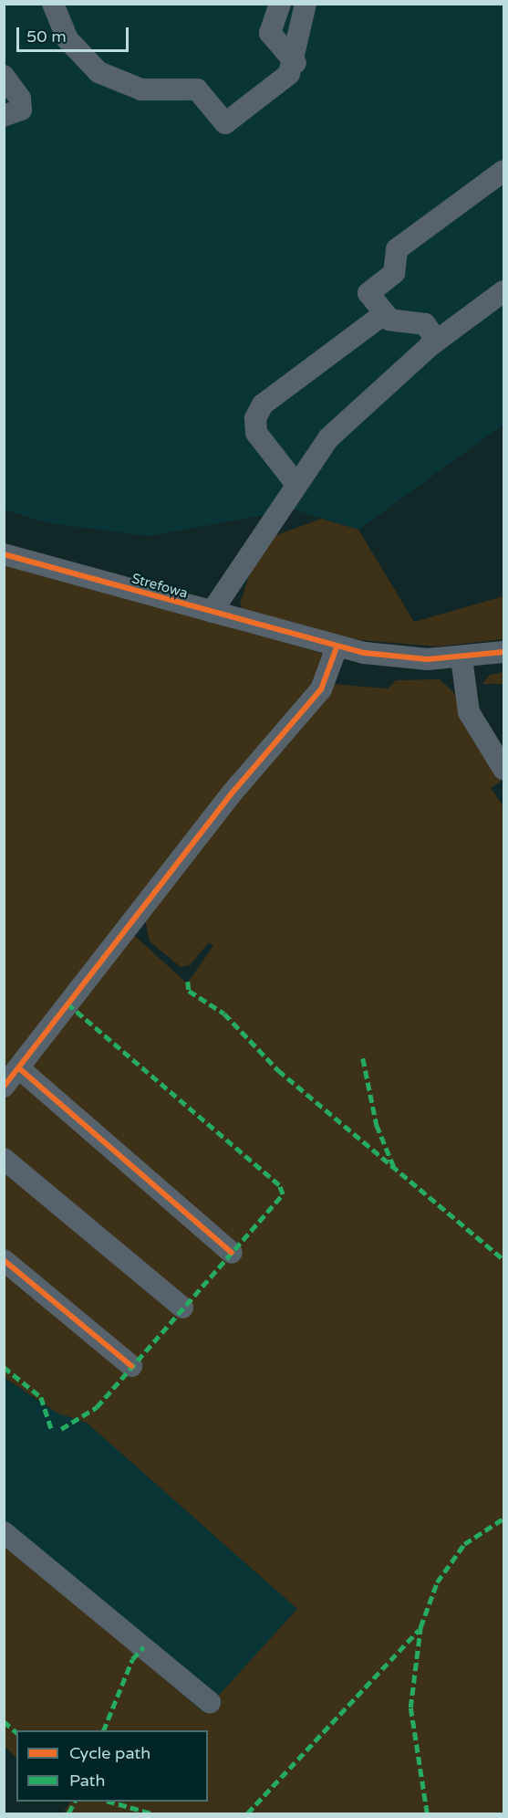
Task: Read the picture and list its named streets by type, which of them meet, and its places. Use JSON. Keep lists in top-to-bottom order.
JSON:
{
  "streets": {
    "street": ["Strefowa"]
  },
  "legend": ["Cycle path", "Path"],
  "scale_bar": "50 m"
}
